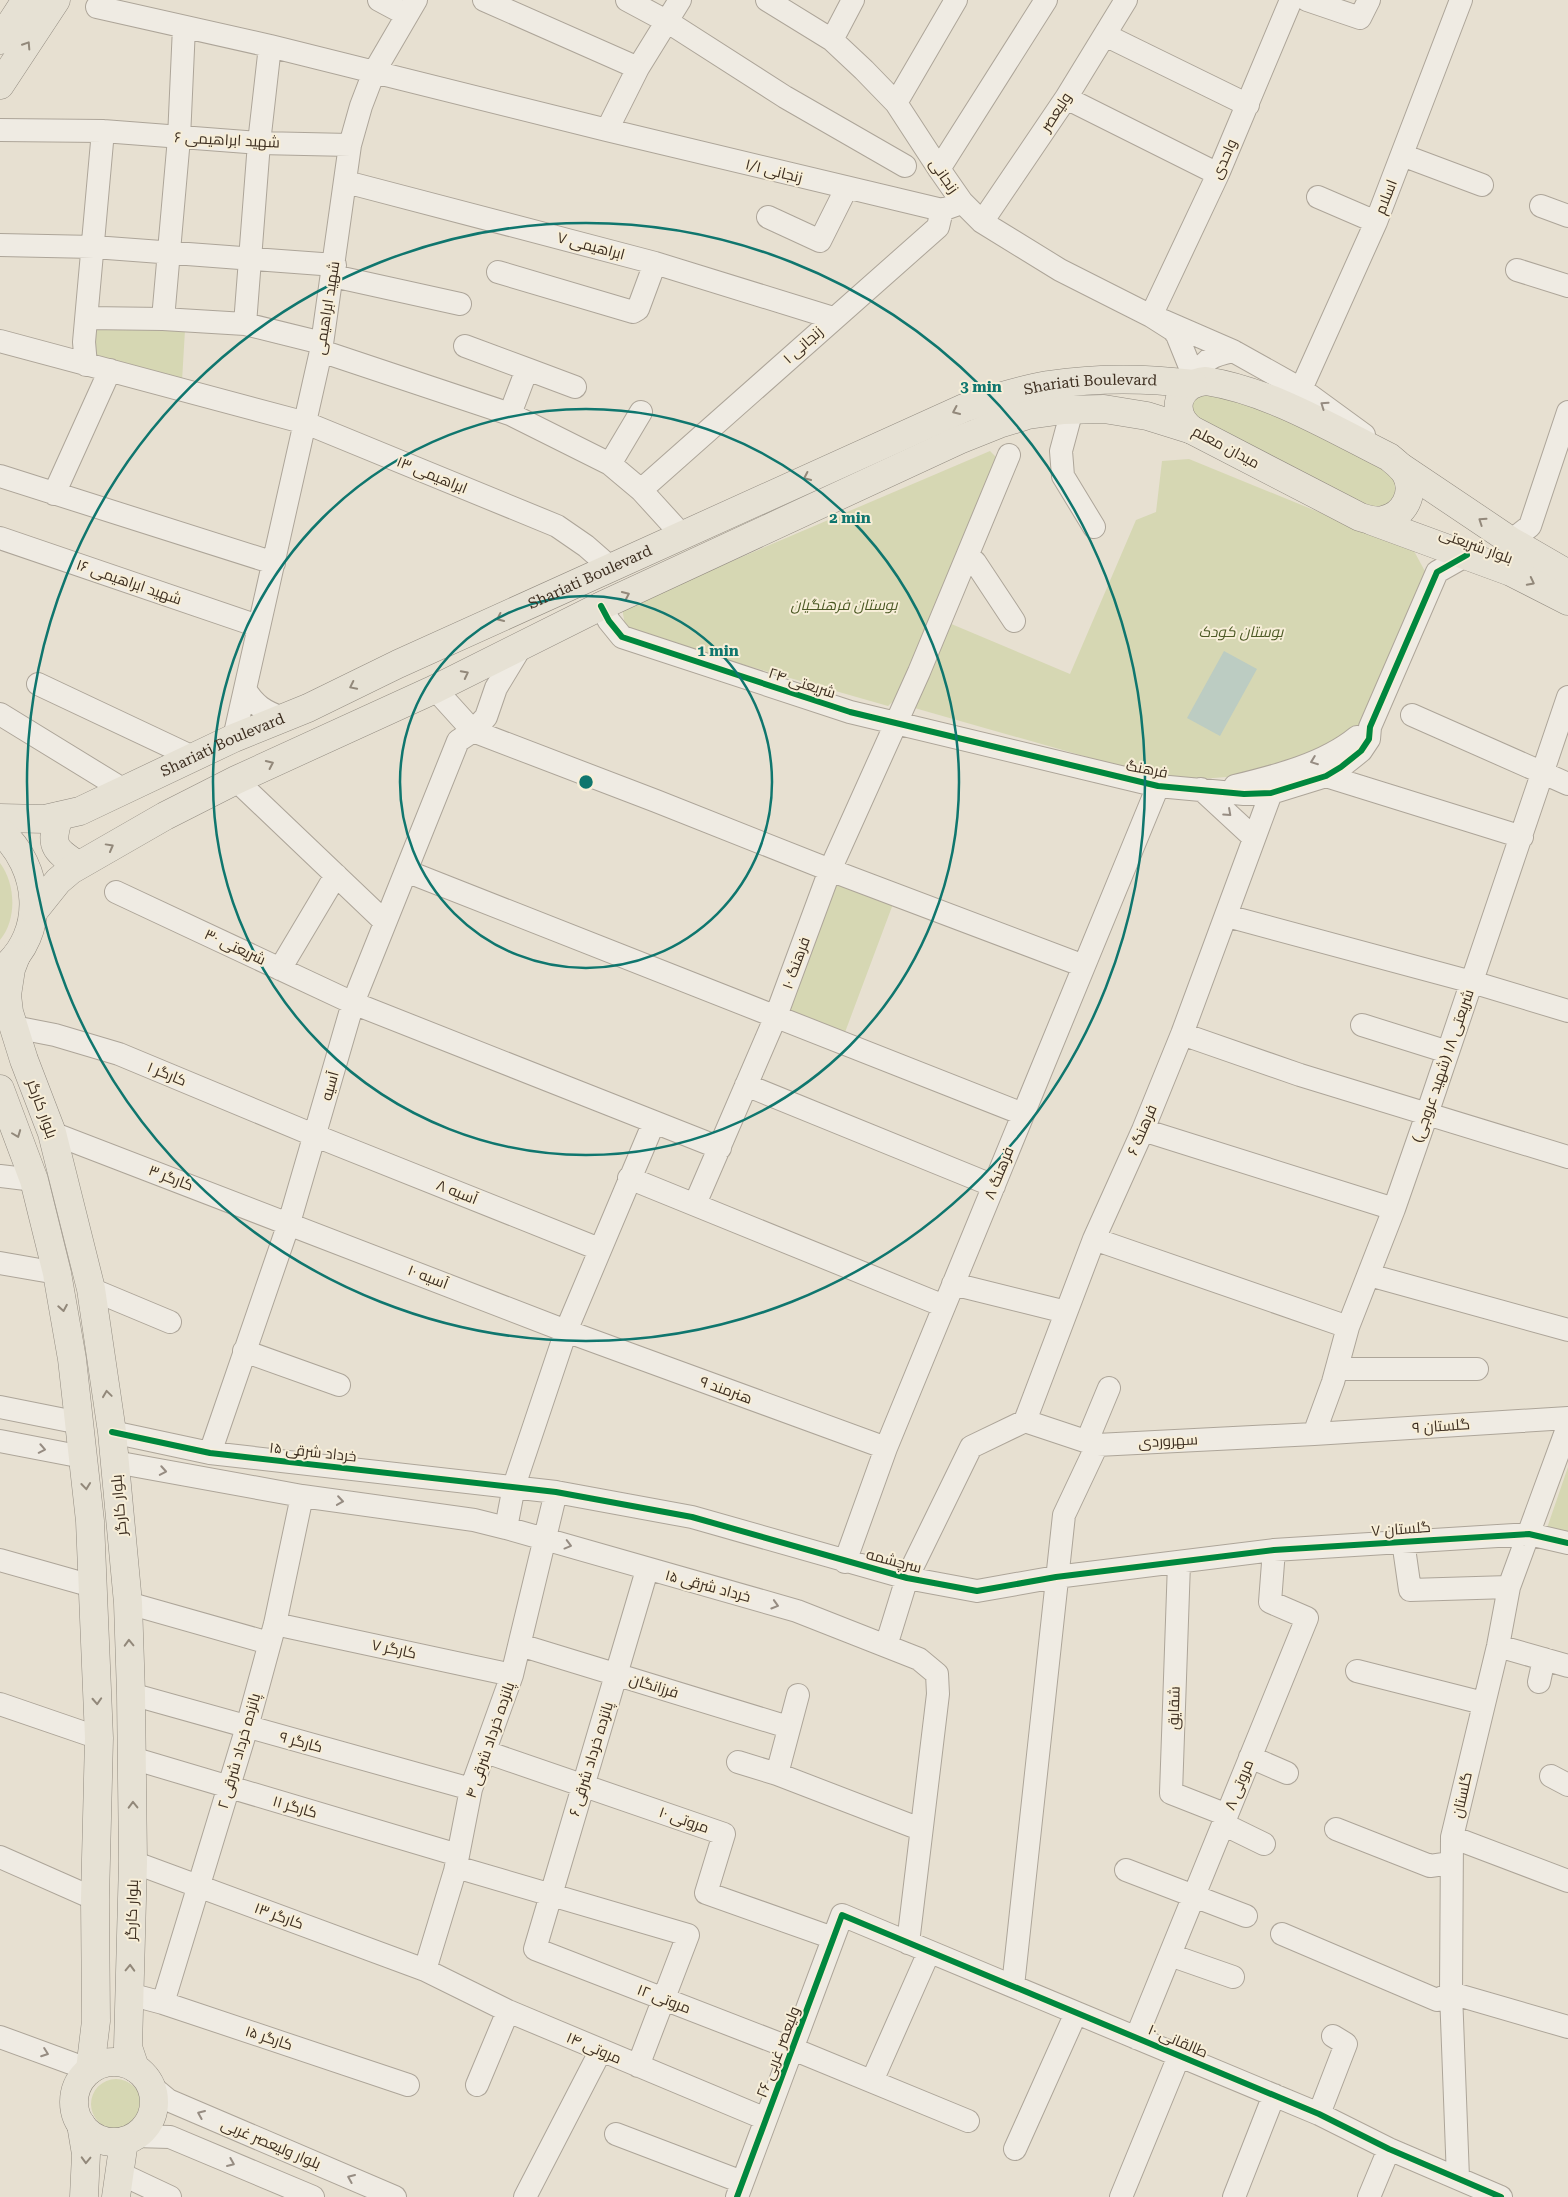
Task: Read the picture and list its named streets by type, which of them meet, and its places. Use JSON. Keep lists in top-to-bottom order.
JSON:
{
  "streets": {
    "main road": [
      "Shariati Boulevard",
      "میدان معلم",
      "بلوار شریعتی",
      "بلوار کارگر"
    ],
    "street": [
      "ولیعصر",
      "شهید ابراهیمی ۶",
      "واحدی",
      "زنجانی ۱/۱",
      "زنجانی",
      "اسلام",
      "ابراهیمی ۷",
      "شهید ابراهیمی",
      "زنجانی ۱",
      "ابراهیمی ۱۳",
      "شهید ابراهیمی ۱۶",
      "شریعتی ۲۴",
      "فرهنگ",
      "شریعتی ۳۰",
      "فرهنگ ۱۰",
      "شریعتی ۱۸ (شهید عروجی)",
      "کارگر ۱",
      "آسیه",
      "فرهنگ ۶",
      "فرهنگ ۸",
      "کارگر ۳",
      "آسیه ۸",
      "آسیه ۱۰",
      "هنرمند ۹",
      "گلستان ۹",
      "سهروردی",
      "۱۵ خرداد شرقی",
      "گلستان ۷",
      "سرچشمه",
      "کارگر ۷",
      "فرزانگان",
      "شقایق",
      "پانزده خرداد شرقی ۴",
      "کارگر ۹",
      "پانزده خرداد شرقی ۲",
      "پانزده خرداد شرقی ۶",
      "مروتی ۸",
      "گلستان",
      "کارگر ۱۱",
      "مروتی ۱۰",
      "کارگر ۱۳",
      "مروتی ۱۲",
      "کارگر ۱۵",
      "طالقانی ۱۰",
      "مروتی ۱۴",
      "ولیعصر غربی ۲۶",
      "بلوار ولیعصر غربی"
    ]
  },
  "crossings": [
    ["ولیعصر", "زنجانی"],
    ["شهید ابراهیمی ۶", "شهید ابراهیمی"],
    ["واحدی", "زنجانی"],
    ["زنجانی ۱/۱", "زنجانی"],
    ["زنجانی ۱/۱", "شهید ابراهیمی"],
    ["زنجانی ۱/۱", "زنجانی ۱"],
    ["زنجانی", "زنجانی ۱"],
    ["ابراهیمی ۷", "شهید ابراهیمی"],
    ["ابراهیمی ۷", "زنجانی ۱"],
    ["شهید ابراهیمی", "Shariati Boulevard"],
    ["شهید ابراهیمی", "ابراهیمی ۱۳"],
    ["شهید ابراهیمی", "شهید ابراهیمی ۱۶"],
    ["Shariati Boulevard", "میدان معلم"],
    ["Shariati Boulevard", "ابراهیمی ۱۳"],
    ["Shariati Boulevard", "شریعتی ۲۴"],
    ["Shariati Boulevard", "آسیه"],
    ["Shariati Boulevard", "بلوار کارگر"],
    ["میدان معلم", "بلوار شریعتی"],
    ["شریعتی ۲۴", "فرهنگ"],
    ["شریعتی ۲۴", "فرهنگ ۱۰"],
    ["فرهنگ", "فرهنگ ۱۰"],
    ["فرهنگ", "فرهنگ ۶"],
    ["فرهنگ", "فرهنگ ۸"],
    ["شریعتی ۳۰", "فرهنگ ۱۰"],
    ["شریعتی ۳۰", "آسیه"],
    ["شریعتی ۱۸ (شهید عروجی)", "گلستان ۹"],
    ["شریعتی ۱۸ (شهید عروجی)", "سهروردی"],
    ["کارگر ۱", "آسیه"],
    ["کارگر ۱", "بلوار کارگر"],
    ["کارگر ۱", "آسیه ۸"],
    ["آسیه", "کارگر ۳"],
    ["آسیه", "آسیه ۸"],
    ["آسیه", "آسیه ۱۰"],
    ["آسیه", "۱۵ خرداد شرقی"],
    ["بلوار کارگر", "کارگر ۳"],
    ["بلوار کارگر", "۱۵ خرداد شرقی"],
    ["بلوار کارگر", "کارگر ۷"],
    ["بلوار کارگر", "کارگر ۹"],
    ["بلوار کارگر", "کارگر ۱۱"],
    ["بلوار کارگر", "کارگر ۱۳"],
    ["بلوار کارگر", "کارگر ۱۵"],
    ["بلوار کارگر", "بلوار ولیعصر غربی"],
    ["فرهنگ ۶", "سهروردی"],
    ["فرهنگ ۸", "هنرمند ۹"],
    ["فرهنگ ۸", "سرچشمه"],
    ["کارگر ۳", "آسیه ۱۰"],
    ["آسیه ۱۰", "هنرمند ۹"],
    ["گلستان ۹", "سهروردی"],
    ["۱۵ خرداد شرقی", "سرچشمه"],
    ["۱۵ خرداد شرقی", "پانزده خرداد شرقی ۴"],
    ["۱۵ خرداد شرقی", "پانزده خرداد شرقی ۲"],
    ["۱۵ خرداد شرقی", "پانزده خرداد شرقی ۶"],
    ["گلستان ۷", "سرچشمه"],
    ["گلستان ۷", "مروتی ۸"],
    ["گلستان ۷", "گلستان"],
    ["سرچشمه", "شقایق"],
    ["سرچشمه", "پانزده خرداد شرقی ۴"],
    ["سرچشمه", "مروتی ۸"],
    ["کارگر ۷", "پانزده خرداد شرقی ۴"],
    ["کارگر ۷", "پانزده خرداد شرقی ۲"],
    ["فرزانگان", "پانزده خرداد شرقی ۴"],
    ["فرزانگان", "پانزده خرداد شرقی ۶"],
    ["شقایق", "مروتی ۸"],
    ["پانزده خرداد شرقی ۴", "کارگر ۹"],
    ["پانزده خرداد شرقی ۴", "کارگر ۱۱"],
    ["پانزده خرداد شرقی ۴", "مروتی ۱۰"],
    ["پانزده خرداد شرقی ۴", "کارگر ۱۳"],
    ["پانزده خرداد شرقی ۴", "مروتی ۱۴"],
    ["کارگر ۹", "پانزده خرداد شرقی ۲"],
    ["پانزده خرداد شرقی ۲", "کارگر ۱۱"],
    ["پانزده خرداد شرقی ۲", "کارگر ۱۳"],
    ["پانزده خرداد شرقی ۲", "کارگر ۱۵"],
    ["پانزده خرداد شرقی ۶", "کارگر ۱۱"],
    ["پانزده خرداد شرقی ۶", "مروتی ۱۰"],
    ["پانزده خرداد شرقی ۶", "مروتی ۱۲"],
    ["مروتی ۸", "طالقانی ۱۰"],
    ["گلستان", "طالقانی ۱۰"],
    ["کارگر ۱۱", "مروتی ۱۲"],
    ["مروتی ۱۰", "ولیعصر غربی ۲۶"],
    ["کارگر ۱۳", "مروتی ۱۴"],
    ["مروتی ۱۲", "ولیعصر غربی ۲۶"],
    ["طالقانی ۱۰", "ولیعصر غربی ۲۶"],
    ["مروتی ۱۴", "ولیعصر غربی ۲۶"]
  ],
  "parks": ["بوستان فرهنگیان", "بوستان کودک"],
  "rings": ["3 min", "2 min", "1 min"]
}
